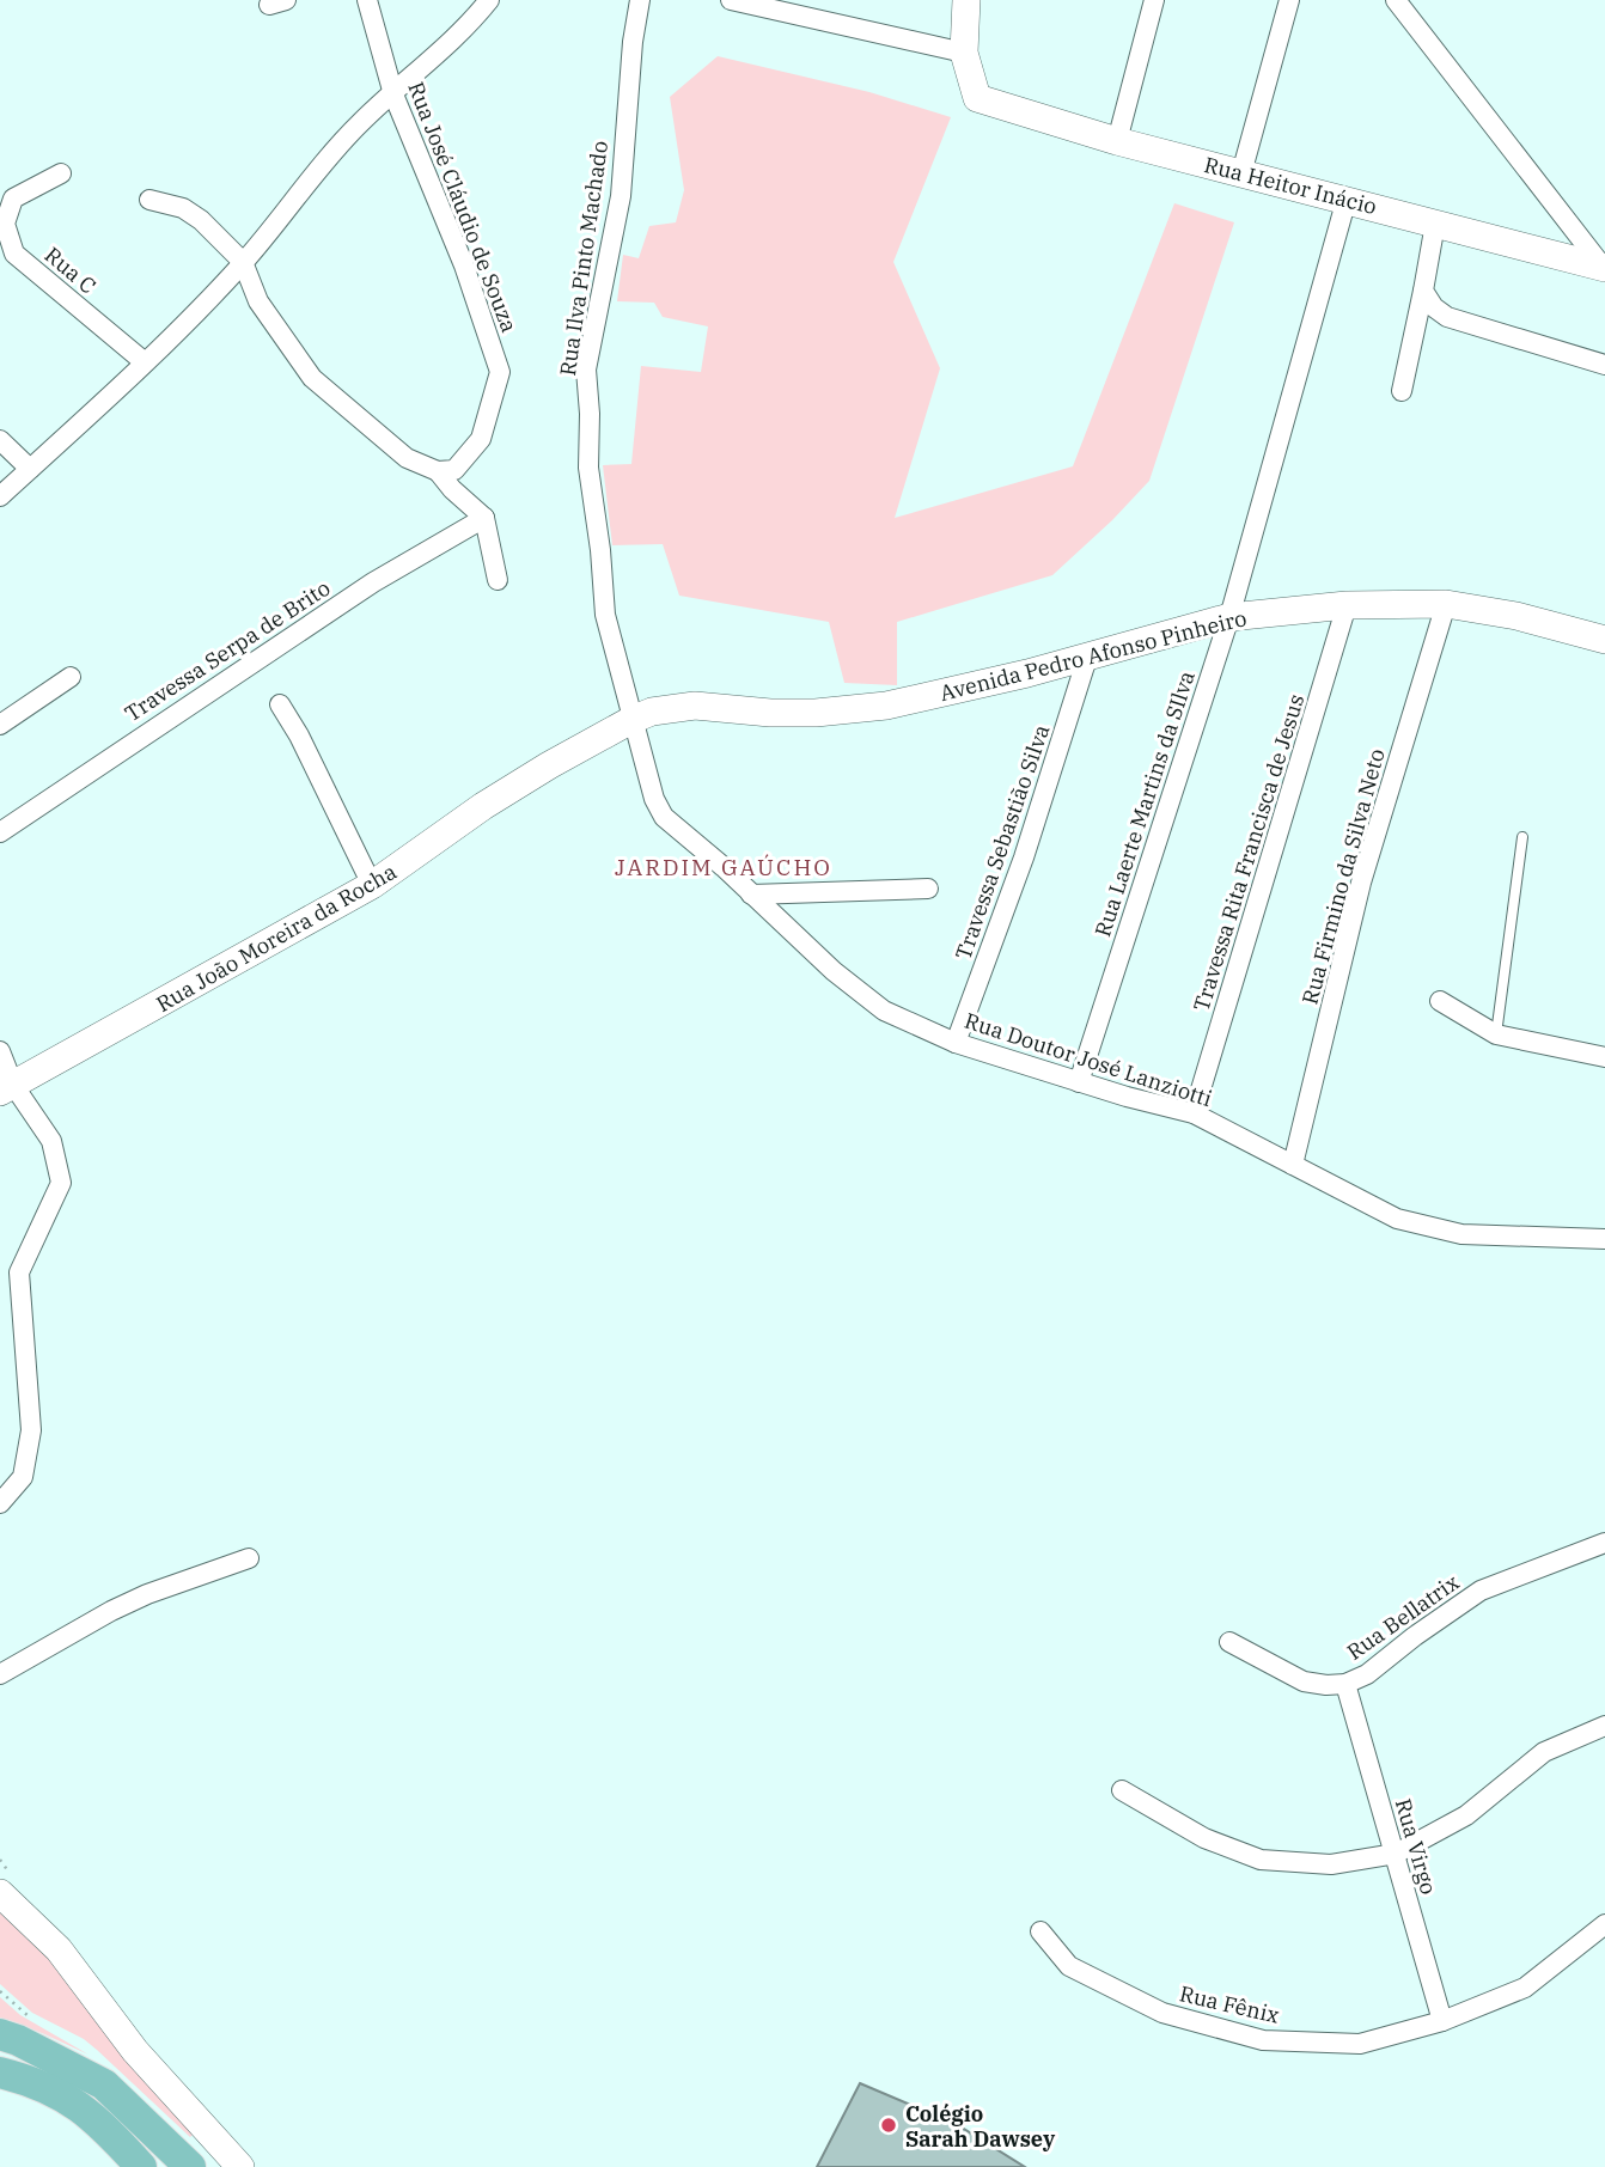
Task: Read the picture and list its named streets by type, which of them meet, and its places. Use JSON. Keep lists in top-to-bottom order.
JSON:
{
  "streets": {
    "street": [
      "Rua Heitor Inácio",
      "Rua José Cláudio de Souza",
      "Rua Ilva Pinto Machado",
      "Rua C",
      "Travessa Serpa de Brito",
      "Avenida Pedro Afonso Pinheiro",
      "Rua Laerte Martins da SIlva",
      "Travessa Sebastião Silva",
      "Travessa Rita Francisca de Jesus",
      "Rua Firmino da Silva Neto",
      "Rua João Moreira da Rocha",
      "Rua Doutor José Lanziotti",
      "Rua Bellatrix",
      "Rua Virgo",
      "Rua Fênix"
    ]
  },
  "crossings": [
    ["Rua Heitor Inácio", "Rua Laerte Martins da SIlva"],
    ["Rua Ilva Pinto Machado", "Avenida Pedro Afonso Pinheiro"],
    ["Rua Ilva Pinto Machado", "Rua João Moreira da Rocha"],
    ["Rua Ilva Pinto Machado", "Rua Doutor José Lanziotti"],
    ["Avenida Pedro Afonso Pinheiro", "Rua Laerte Martins da SIlva"],
    ["Avenida Pedro Afonso Pinheiro", "Travessa Sebastião Silva"],
    ["Avenida Pedro Afonso Pinheiro", "Travessa Rita Francisca de Jesus"],
    ["Avenida Pedro Afonso Pinheiro", "Rua Firmino da Silva Neto"],
    ["Avenida Pedro Afonso Pinheiro", "Rua João Moreira da Rocha"],
    ["Avenida Pedro Afonso Pinheiro", "Rua Doutor José Lanziotti"],
    ["Rua Laerte Martins da SIlva", "Rua Doutor José Lanziotti"],
    ["Travessa Sebastião Silva", "Rua Doutor José Lanziotti"],
    ["Travessa Rita Francisca de Jesus", "Rua Doutor José Lanziotti"],
    ["Rua Firmino da Silva Neto", "Rua Doutor José Lanziotti"],
    ["Rua João Moreira da Rocha", "Rua Doutor José Lanziotti"],
    ["Rua Bellatrix", "Rua Virgo"],
    ["Rua Virgo", "Rua Fênix"]
  ],
  "districts": ["JARDIM GAÚCHO"],
  "places": ["Colégio Sarah Dawsey"]
}
